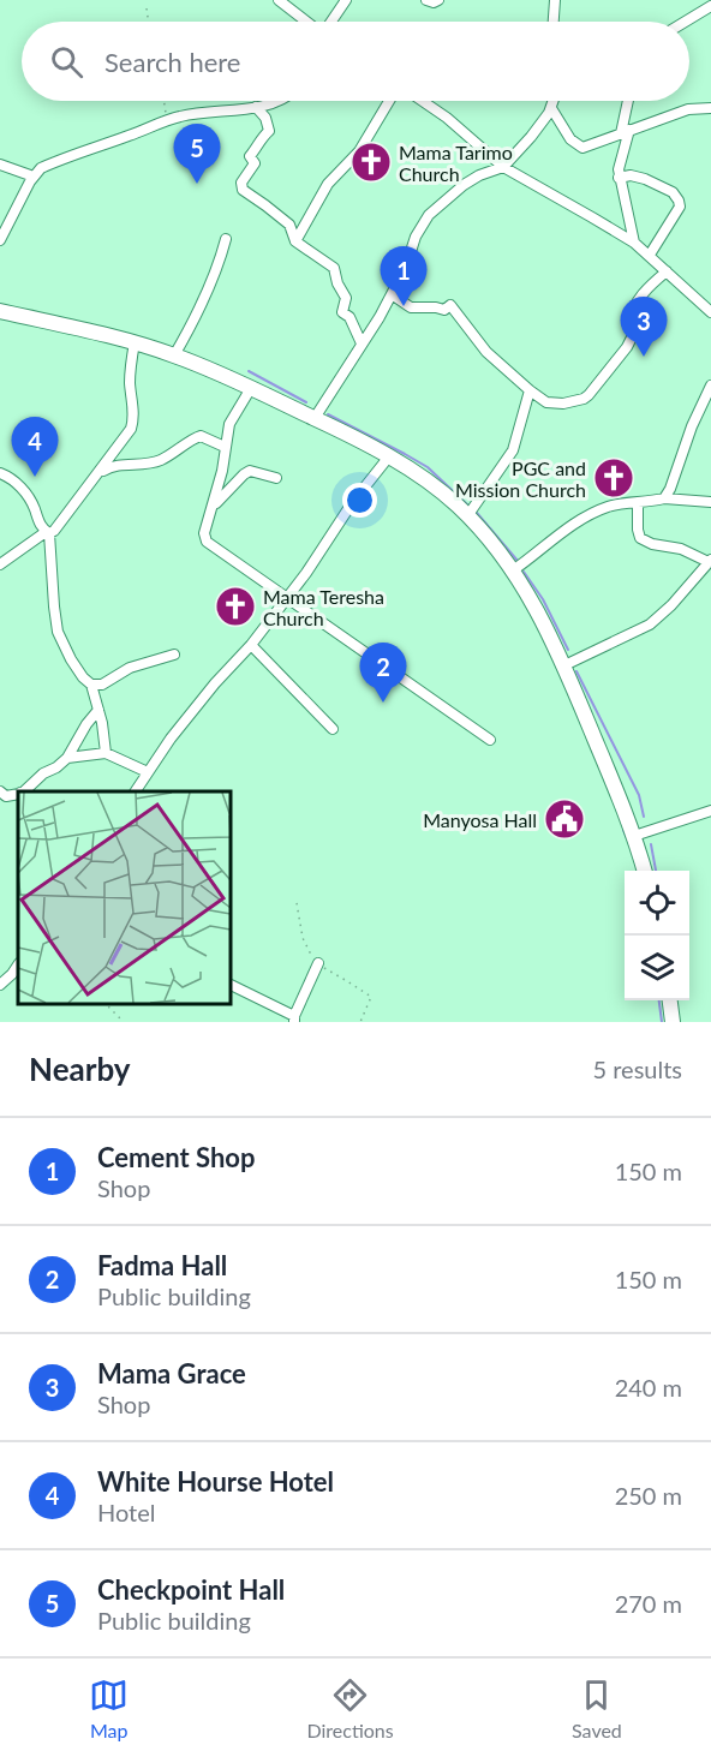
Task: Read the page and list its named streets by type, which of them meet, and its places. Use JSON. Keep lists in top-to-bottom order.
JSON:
{
  "places": {
    "church": ["Mama Tarimo Church", "PGC and Mission Church", "Mama Teresha Church"],
    "public building": ["Manyosa Hall"]
  },
  "page": {
    "search": "Search here",
    "pins": [
      "5",
      "1",
      "3",
      "4",
      "2"
    ],
    "heading": ["Nearby", "5 results"],
    "list": [
      {
        "mark": "1",
        "name": "Cement Shop",
        "note": "Shop",
        "value": "150 m"
      },
      {
        "mark": "2",
        "name": "Fadma Hall",
        "note": "Public building",
        "value": "150 m"
      },
      {
        "mark": "3",
        "name": "Mama Grace",
        "note": "Shop",
        "value": "240 m"
      },
      {
        "mark": "4",
        "name": "White Hourse Hotel",
        "note": "Hotel",
        "value": "250 m"
      },
      {
        "mark": "5",
        "name": "Checkpoint Hall",
        "note": "Public building",
        "value": "270 m"
      }
    ],
    "nav": ["Map", "Directions", "Saved"]
  }
}
